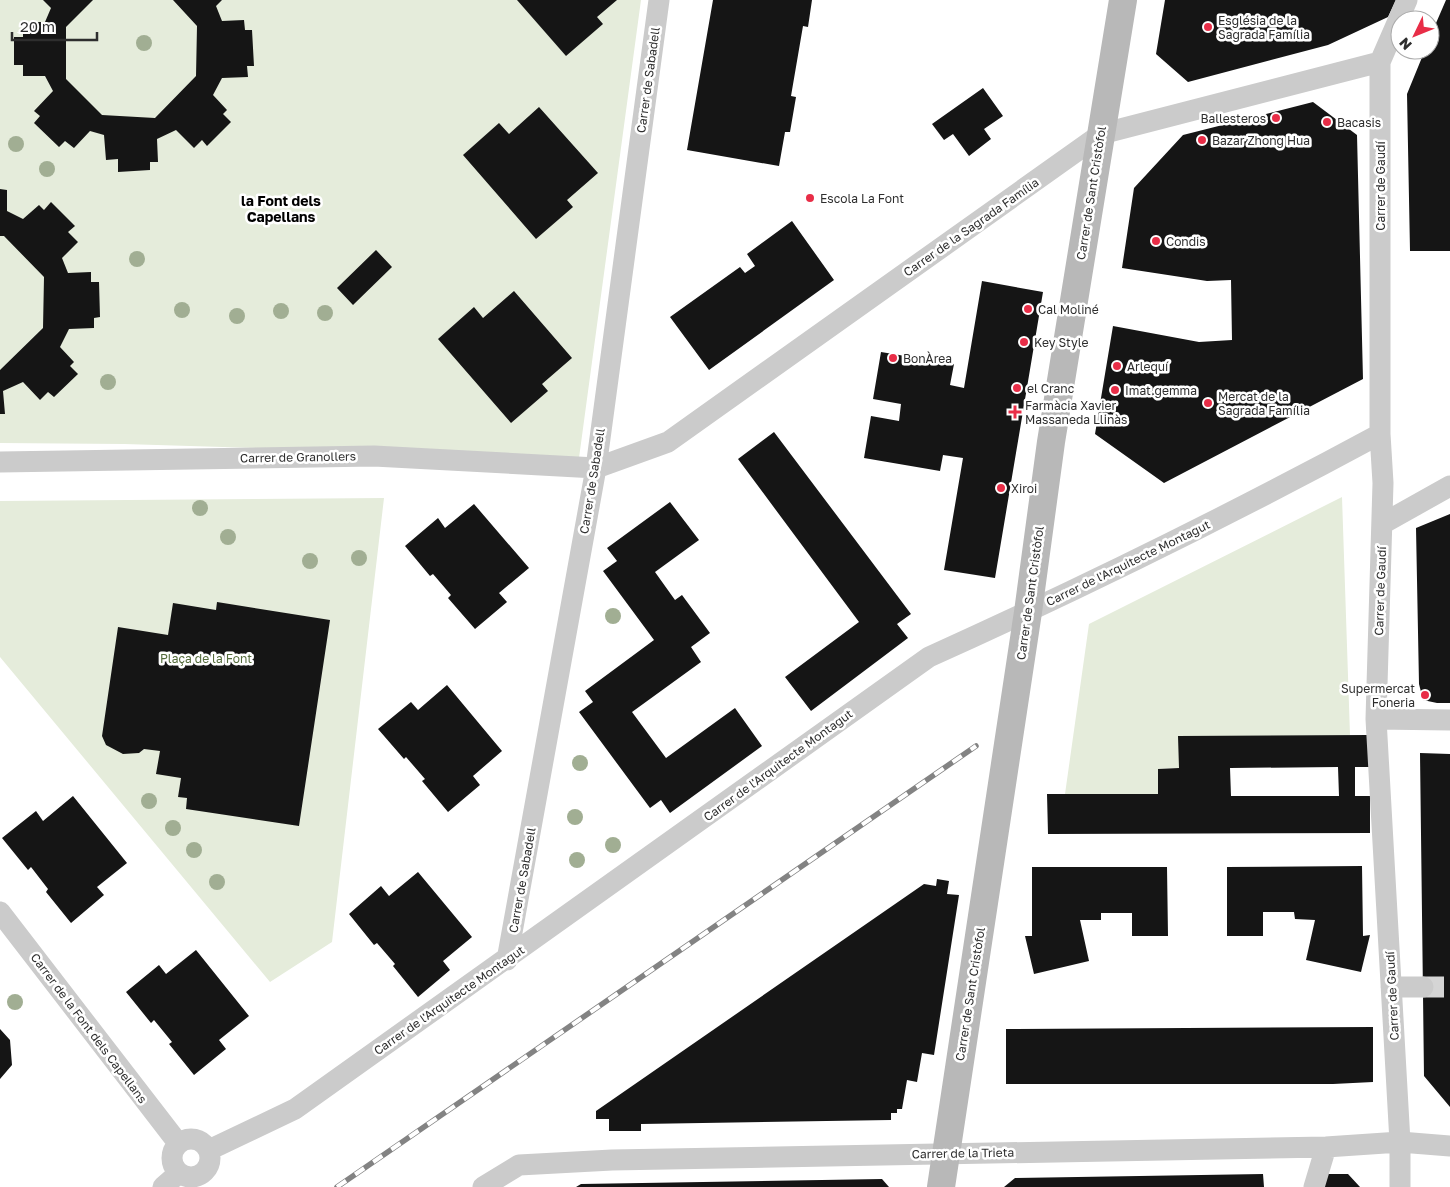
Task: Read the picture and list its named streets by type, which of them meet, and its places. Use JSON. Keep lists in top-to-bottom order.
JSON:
{
  "streets": {
    "street": [
      "Carrer de Sabadell",
      "Carrer de Gaudí",
      "Carrer de Sant Cristòfol",
      "Carrer de la Sagrada Família",
      "Carrer de Granollers",
      "Carrer de l'Arquitecte Montagut",
      "Carrer de la Font dels Capellans",
      "Carrer de la Trieta"
    ]
  },
  "crossings": [
    ["Carrer de Sabadell", "Carrer de la Sagrada Família"],
    ["Carrer de Sabadell", "Carrer de Granollers"],
    ["Carrer de Sabadell", "Carrer de l'Arquitecte Montagut"],
    ["Carrer de Gaudí", "Carrer de la Sagrada Família"],
    ["Carrer de Gaudí", "Carrer de l'Arquitecte Montagut"],
    ["Carrer de Gaudí", "Carrer de la Trieta"],
    ["Carrer de Sant Cristòfol", "Carrer de la Sagrada Família"],
    ["Carrer de Sant Cristòfol", "Carrer de l'Arquitecte Montagut"],
    ["Carrer de Sant Cristòfol", "Carrer de la Trieta"],
    ["Carrer de la Sagrada Família", "Carrer de Granollers"],
    ["Carrer de l'Arquitecte Montagut", "Carrer de la Font dels Capellans"]
  ],
  "districts": ["la Font dels Capellans"],
  "parks": ["Plaça de la Font"],
  "places": {
    "other": [
      "Església de la Sagrada Família",
      "Ballesteros",
      "Bacasis",
      "Bazar Zhong Hua",
      "Escola La Font",
      "Condis",
      "Cal Moliné",
      "Key Style",
      "BonÀrea",
      "Arlequí",
      "el Cranc",
      "Imat.gemma",
      "Mercat de la Sagrada Família",
      "Xiroi",
      "Supermercat Foneria"
    ],
    "health": ["Farmàcia Xavier Massaneda Llinàs"]
  },
  "scale_bar": "20 m",
  "north": "bottom left"
}
